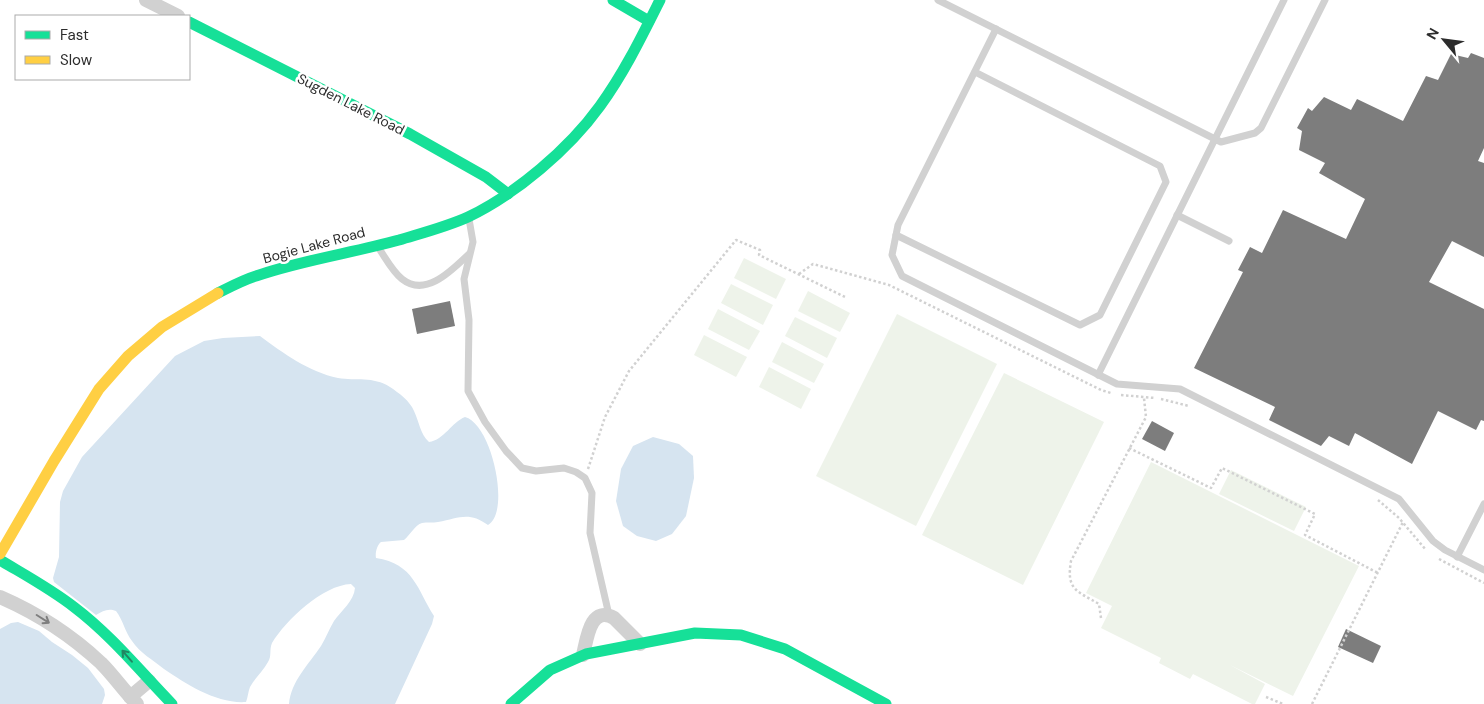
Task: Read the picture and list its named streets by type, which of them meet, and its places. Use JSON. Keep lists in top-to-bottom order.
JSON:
{
  "streets": {
    "street": ["Sugden Lake Road", "Bogie Lake Road"]
  },
  "crossings": [
    ["Sugden Lake Road", "Bogie Lake Road"]
  ],
  "legend": ["Fast", "Slow"],
  "north": "top left"
}
